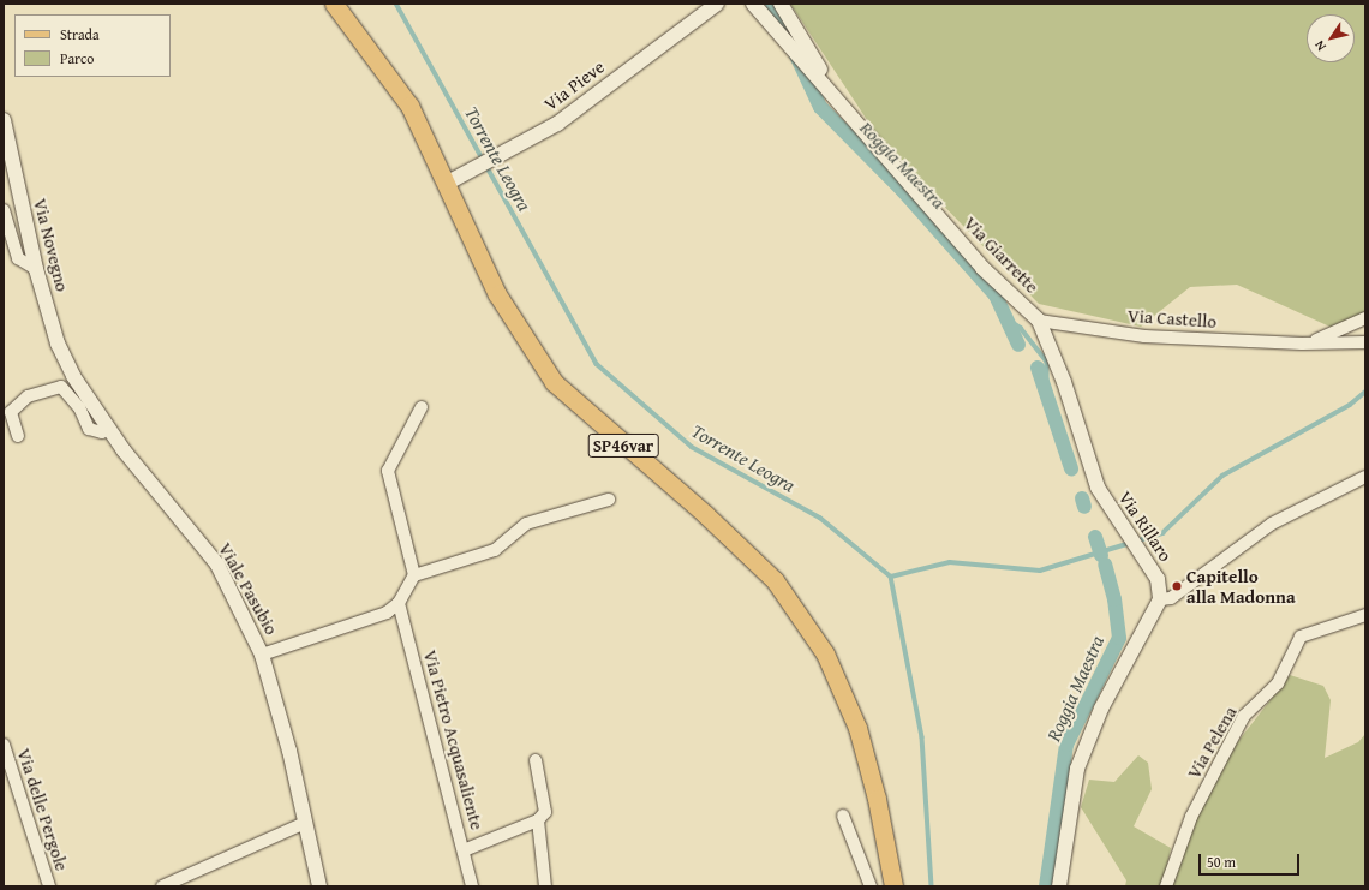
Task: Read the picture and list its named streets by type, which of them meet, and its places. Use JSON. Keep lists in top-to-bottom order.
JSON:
{
  "streets": {
    "main road": ["SP46var"],
    "street": [
      "Via Pieve",
      "Via Novegno",
      "Via Giarrette",
      "Via Castello",
      "Via Rillaro",
      "Viale Pasubio",
      "Via Pietro Acquasaliente",
      "Via Pelena",
      "Via delle Pergole"
    ]
  },
  "crossings": [
    ["Via Pieve", "SP46var"],
    ["Via Novegno", "Viale Pasubio"],
    ["Via Giarrette", "Via Castello"],
    ["Via Giarrette", "Via Rillaro"],
    ["Via Castello", "Via Rillaro"]
  ],
  "water": ["Torrente Leogra", "Roggia Maestra"],
  "places": ["Capitello alla Madonna"],
  "legend": ["Strada", "Parco"],
  "scale_bar": "50 m",
  "north": "bottom left"
}
